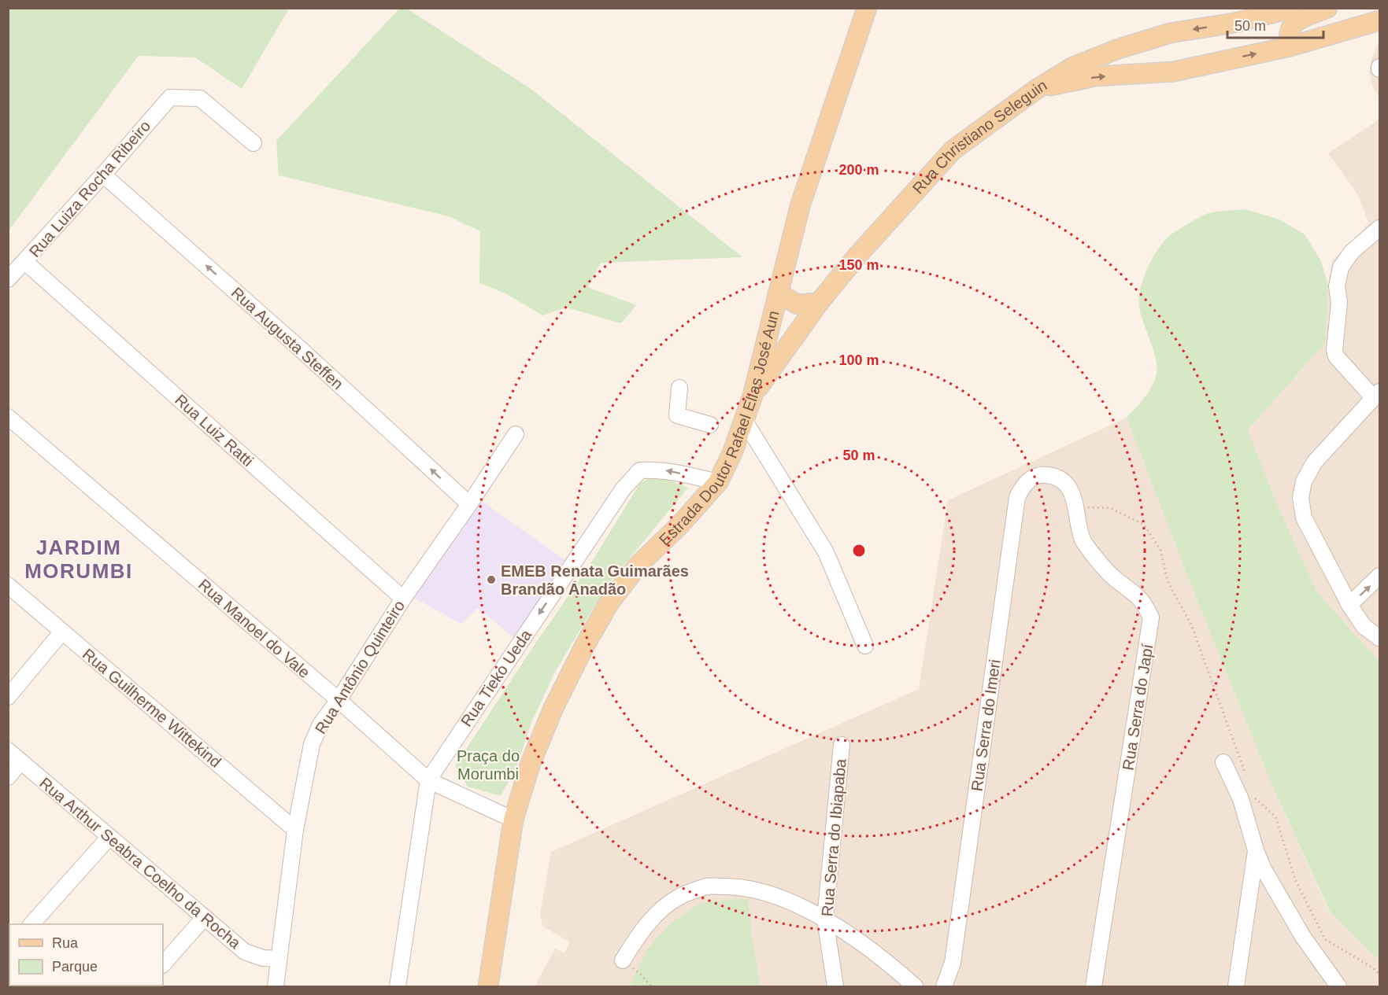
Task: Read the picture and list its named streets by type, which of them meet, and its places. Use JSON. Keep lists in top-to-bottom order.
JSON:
{
  "streets": {
    "main road": ["Rua Christiano Seleguin", "Estrada Doutor Rafael Elias José Aun"],
    "street": [
      "Rua Luiza Rocha Ribeiro",
      "Rua Augusta Steffen",
      "Rua Luiz Ratti",
      "Rua Manoel do Vale",
      "Rua Antônio Quinteiro",
      "Rua Tieko Ueda",
      "Rua Serra do Japí",
      "Rua Guilherme Wittekind",
      "Rua Serra do Imeri",
      "Rua Serra do Ibiapaba",
      "Rua Arthur Seabra Coelho da Rocha"
    ]
  },
  "crossings": [
    ["Rua Christiano Seleguin", "Estrada Doutor Rafael Elias José Aun"],
    ["Rua Luiza Rocha Ribeiro", "Rua Augusta Steffen"],
    ["Rua Luiza Rocha Ribeiro", "Rua Luiz Ratti"],
    ["Rua Augusta Steffen", "Rua Antônio Quinteiro"],
    ["Estrada Doutor Rafael Elias José Aun", "Rua Manoel do Vale"],
    ["Estrada Doutor Rafael Elias José Aun", "Rua Tieko Ueda"],
    ["Rua Luiz Ratti", "Rua Antônio Quinteiro"],
    ["Rua Manoel do Vale", "Rua Antônio Quinteiro"],
    ["Rua Manoel do Vale", "Rua Tieko Ueda"],
    ["Rua Antônio Quinteiro", "Rua Guilherme Wittekind"],
    ["Rua Antônio Quinteiro", "Rua Arthur Seabra Coelho da Rocha"],
    ["Rua Serra do Japí", "Rua Serra do Imeri"]
  ],
  "one_way": ["Rua Augusta Steffen", "Rua Tieko Ueda"],
  "districts": ["JARDIM MORUMBI"],
  "parks": ["Praça do Morumbi"],
  "places": ["EMEB Renata Guimarães Brandão Anadão"],
  "legend": ["Rua", "Parque"],
  "scale_bar": "50 m",
  "rings": [
    "200 m",
    "150 m",
    "100 m",
    "50 m"
  ]
}
